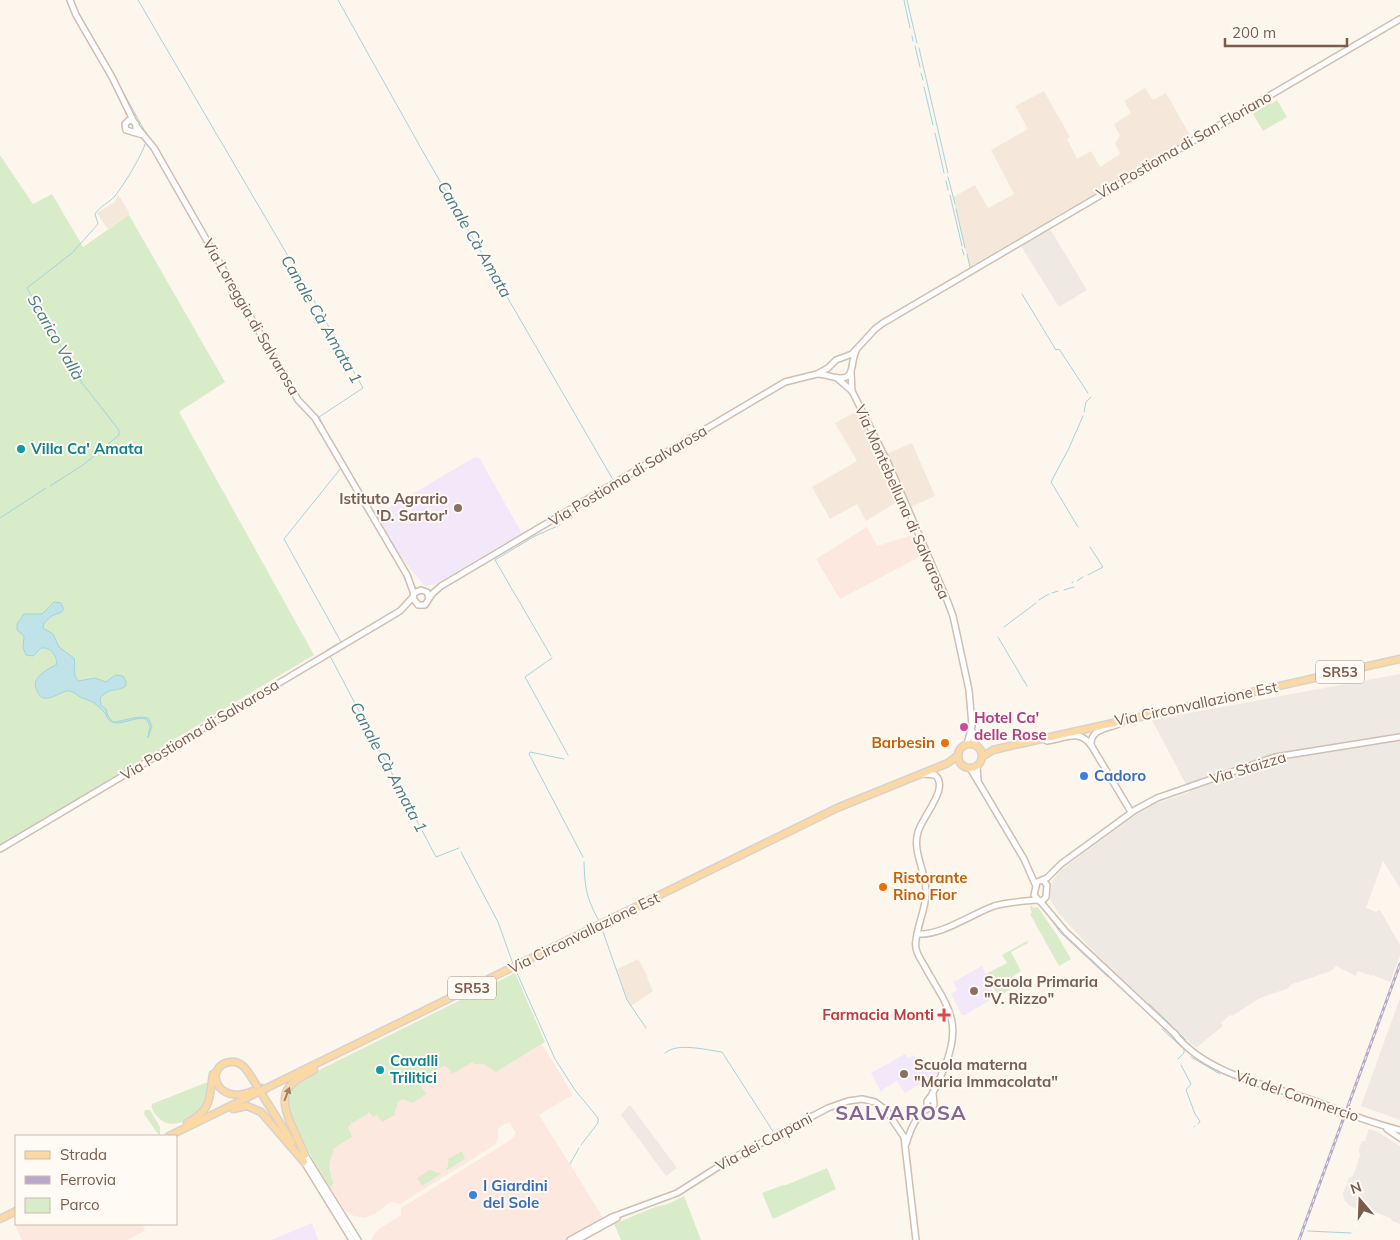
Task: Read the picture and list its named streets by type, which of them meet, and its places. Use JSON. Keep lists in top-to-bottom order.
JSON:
{
  "streets": {
    "main road": ["SR53", "Via Circonvallazione Est"],
    "street": [
      "Via Postioma di San Floriano",
      "Via Loreggia di Salvarosa",
      "Via Postioma di Salvarosa",
      "Via Montebelluna di Salvarosa",
      "Via Staizza",
      "Via del Commercio",
      "Via dei Carpani"
    ]
  },
  "crossings": [
    ["Via Postioma di San Floriano", "Via Postioma di Salvarosa"],
    ["Via Loreggia di Salvarosa", "Via Postioma di Salvarosa"],
    ["Via Postioma di Salvarosa", "Via Montebelluna di Salvarosa"],
    ["Via Montebelluna di Salvarosa", "Via Circonvallazione Est"],
    ["Via Staizza", "Via del Commercio"]
  ],
  "districts": ["SALVAROSA"],
  "water": ["Canale Cà Amata", "Canale Cà Amata 1", "Scarico Vallà"],
  "places": {
    "other": [
      "Villa Ca' Amata",
      "Istituto Agrario 'D. Sartor'",
      "Hotel Ca' delle Rose",
      "Barbesin",
      "Cadoro",
      "Ristorante Rino Fior",
      "Scuola Primaria \"V. Rizzo\"",
      "Cavalli Trilitici",
      "Scuola materna \"Maria Immacolata\"",
      "I Giardini del Sole"
    ],
    "health": ["Farmacia Monti"]
  },
  "legend": ["Strada", "Ferrovia", "Parco"],
  "scale_bar": "200 m",
  "north": "top"
}
